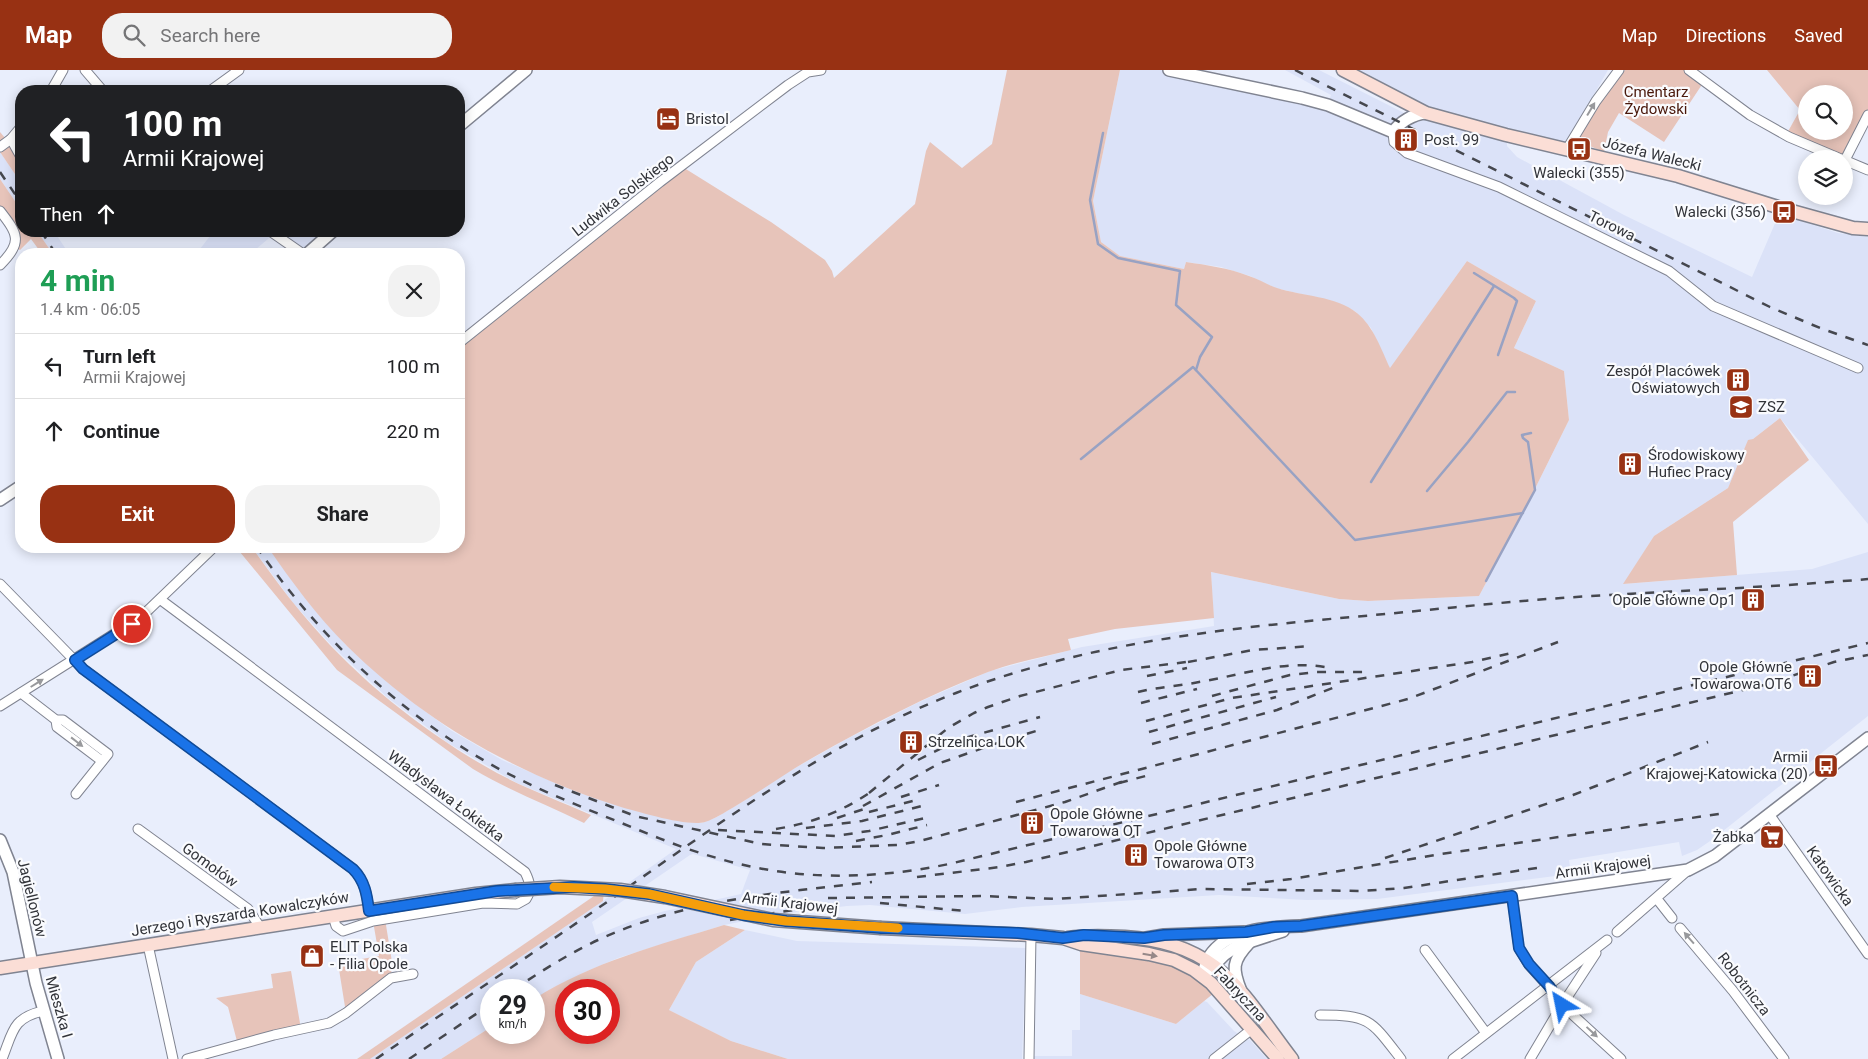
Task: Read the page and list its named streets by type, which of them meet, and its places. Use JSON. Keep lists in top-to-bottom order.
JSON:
{
  "streets": {
    "main road": [
      "Józefa Walecki",
      "Armii Krajowej",
      "Jerzego i Ryszarda Kowalczyków",
      "Fabryczna"
    ],
    "street": [
      "Ludwika Solskiego",
      "Torowa",
      "Władysława Łokietka",
      "Gomołów",
      "Katowicka",
      "Jagiellonów",
      "Robotnicza",
      "Mieszka I"
    ]
  },
  "crossings": [
    ["Władysława Łokietka", "Jerzego i Ryszarda Kowalczyków"],
    ["Gomołów", "Jerzego i Ryszarda Kowalczyków"],
    ["Armii Krajowej", "Katowicka"],
    ["Armii Krajowej", "Jerzego i Ryszarda Kowalczyków"],
    ["Armii Krajowej", "Fabryczna"],
    ["Jagiellonów", "Jerzego i Ryszarda Kowalczyków"],
    ["Jagiellonów", "Mieszka I"],
    ["Jerzego i Ryszarda Kowalczyków", "Mieszka I"]
  ],
  "one_way": ["Robotnicza"],
  "parks": ["Cmentarz Żydowski"],
  "places": {
    "hotel": ["Bristol"],
    "building": [
      "Post. 99",
      "Zespół Placówek Oświatowych",
      "Środowiskowy Hufiec Pracy",
      "Opole Główne Op1",
      "Opole Główne Towarowa OT6",
      "Strzelnica LOK",
      "Opole Główne Towarowa OT",
      "Opole Główne Towarowa OT3"
    ],
    "bus stop": ["Walecki (355)", "Walecki (356)", "Armii Krajowej-Katowicka (20)"],
    "school or university": ["ZSZ"],
    "supermarket": ["Żabka"],
    "shop": ["ELIT Polska - Filia Opole"]
  },
  "page": {
    "header": "Map",
    "search": "Search here",
    "nav": ["Map", "Directions", "Saved"],
    "turn": ["100 m", "Armii Krajowej"],
    "then": "Then",
    "heading": ["4 min", "1.4 km · 06:05"],
    "list": [
      {
        "name": "Turn left",
        "note": "Armii Krajowej",
        "value": "100 m"
      },
      {
        "name": "Continue",
        "value": "220 m"
      }
    ],
    "buttons": ["Exit", "Share"],
    "speed": "29 km/h",
    "limit": "30"
  }
}
